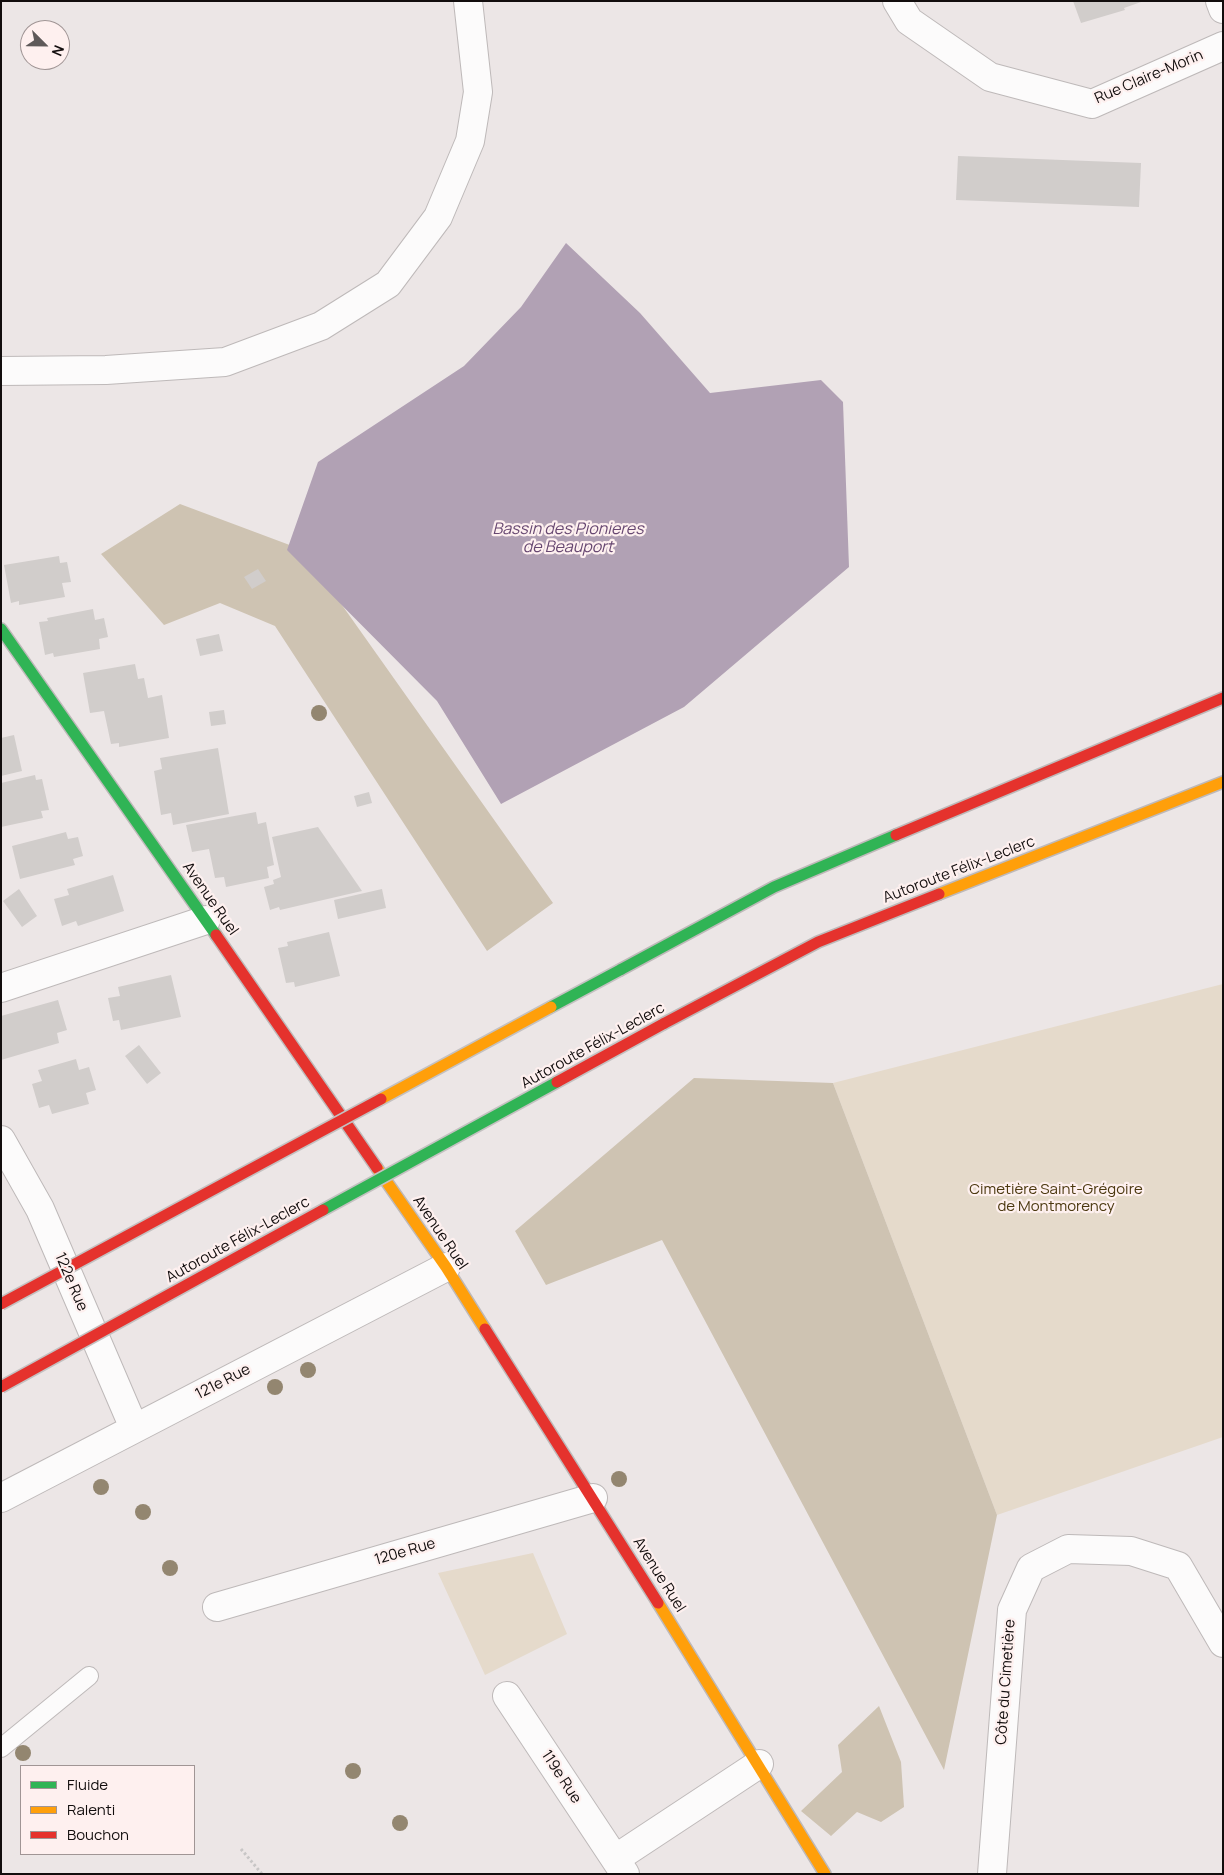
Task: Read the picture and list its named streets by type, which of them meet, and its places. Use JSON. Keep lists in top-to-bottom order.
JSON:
{
  "streets": {
    "main road": ["Autoroute Félix-Leclerc", "Avenue Ruel"],
    "street": [
      "Rue Claire-Morin",
      "122e Rue",
      "121e Rue",
      "120e Rue",
      "Côte du Cimetière",
      "119e Rue"
    ]
  },
  "crossings": [
    ["Avenue Ruel", "121e Rue"],
    ["Avenue Ruel", "120e Rue"],
    ["Avenue Ruel", "119e Rue"],
    ["122e Rue", "121e Rue"]
  ],
  "water": ["Bassin des Pionieres de Beauport"],
  "parks": ["Cimetière Saint-Grégoire de Montmorency"],
  "legend": ["Fluide", "Ralenti", "Bouchon"],
  "north": "bottom right"
}
